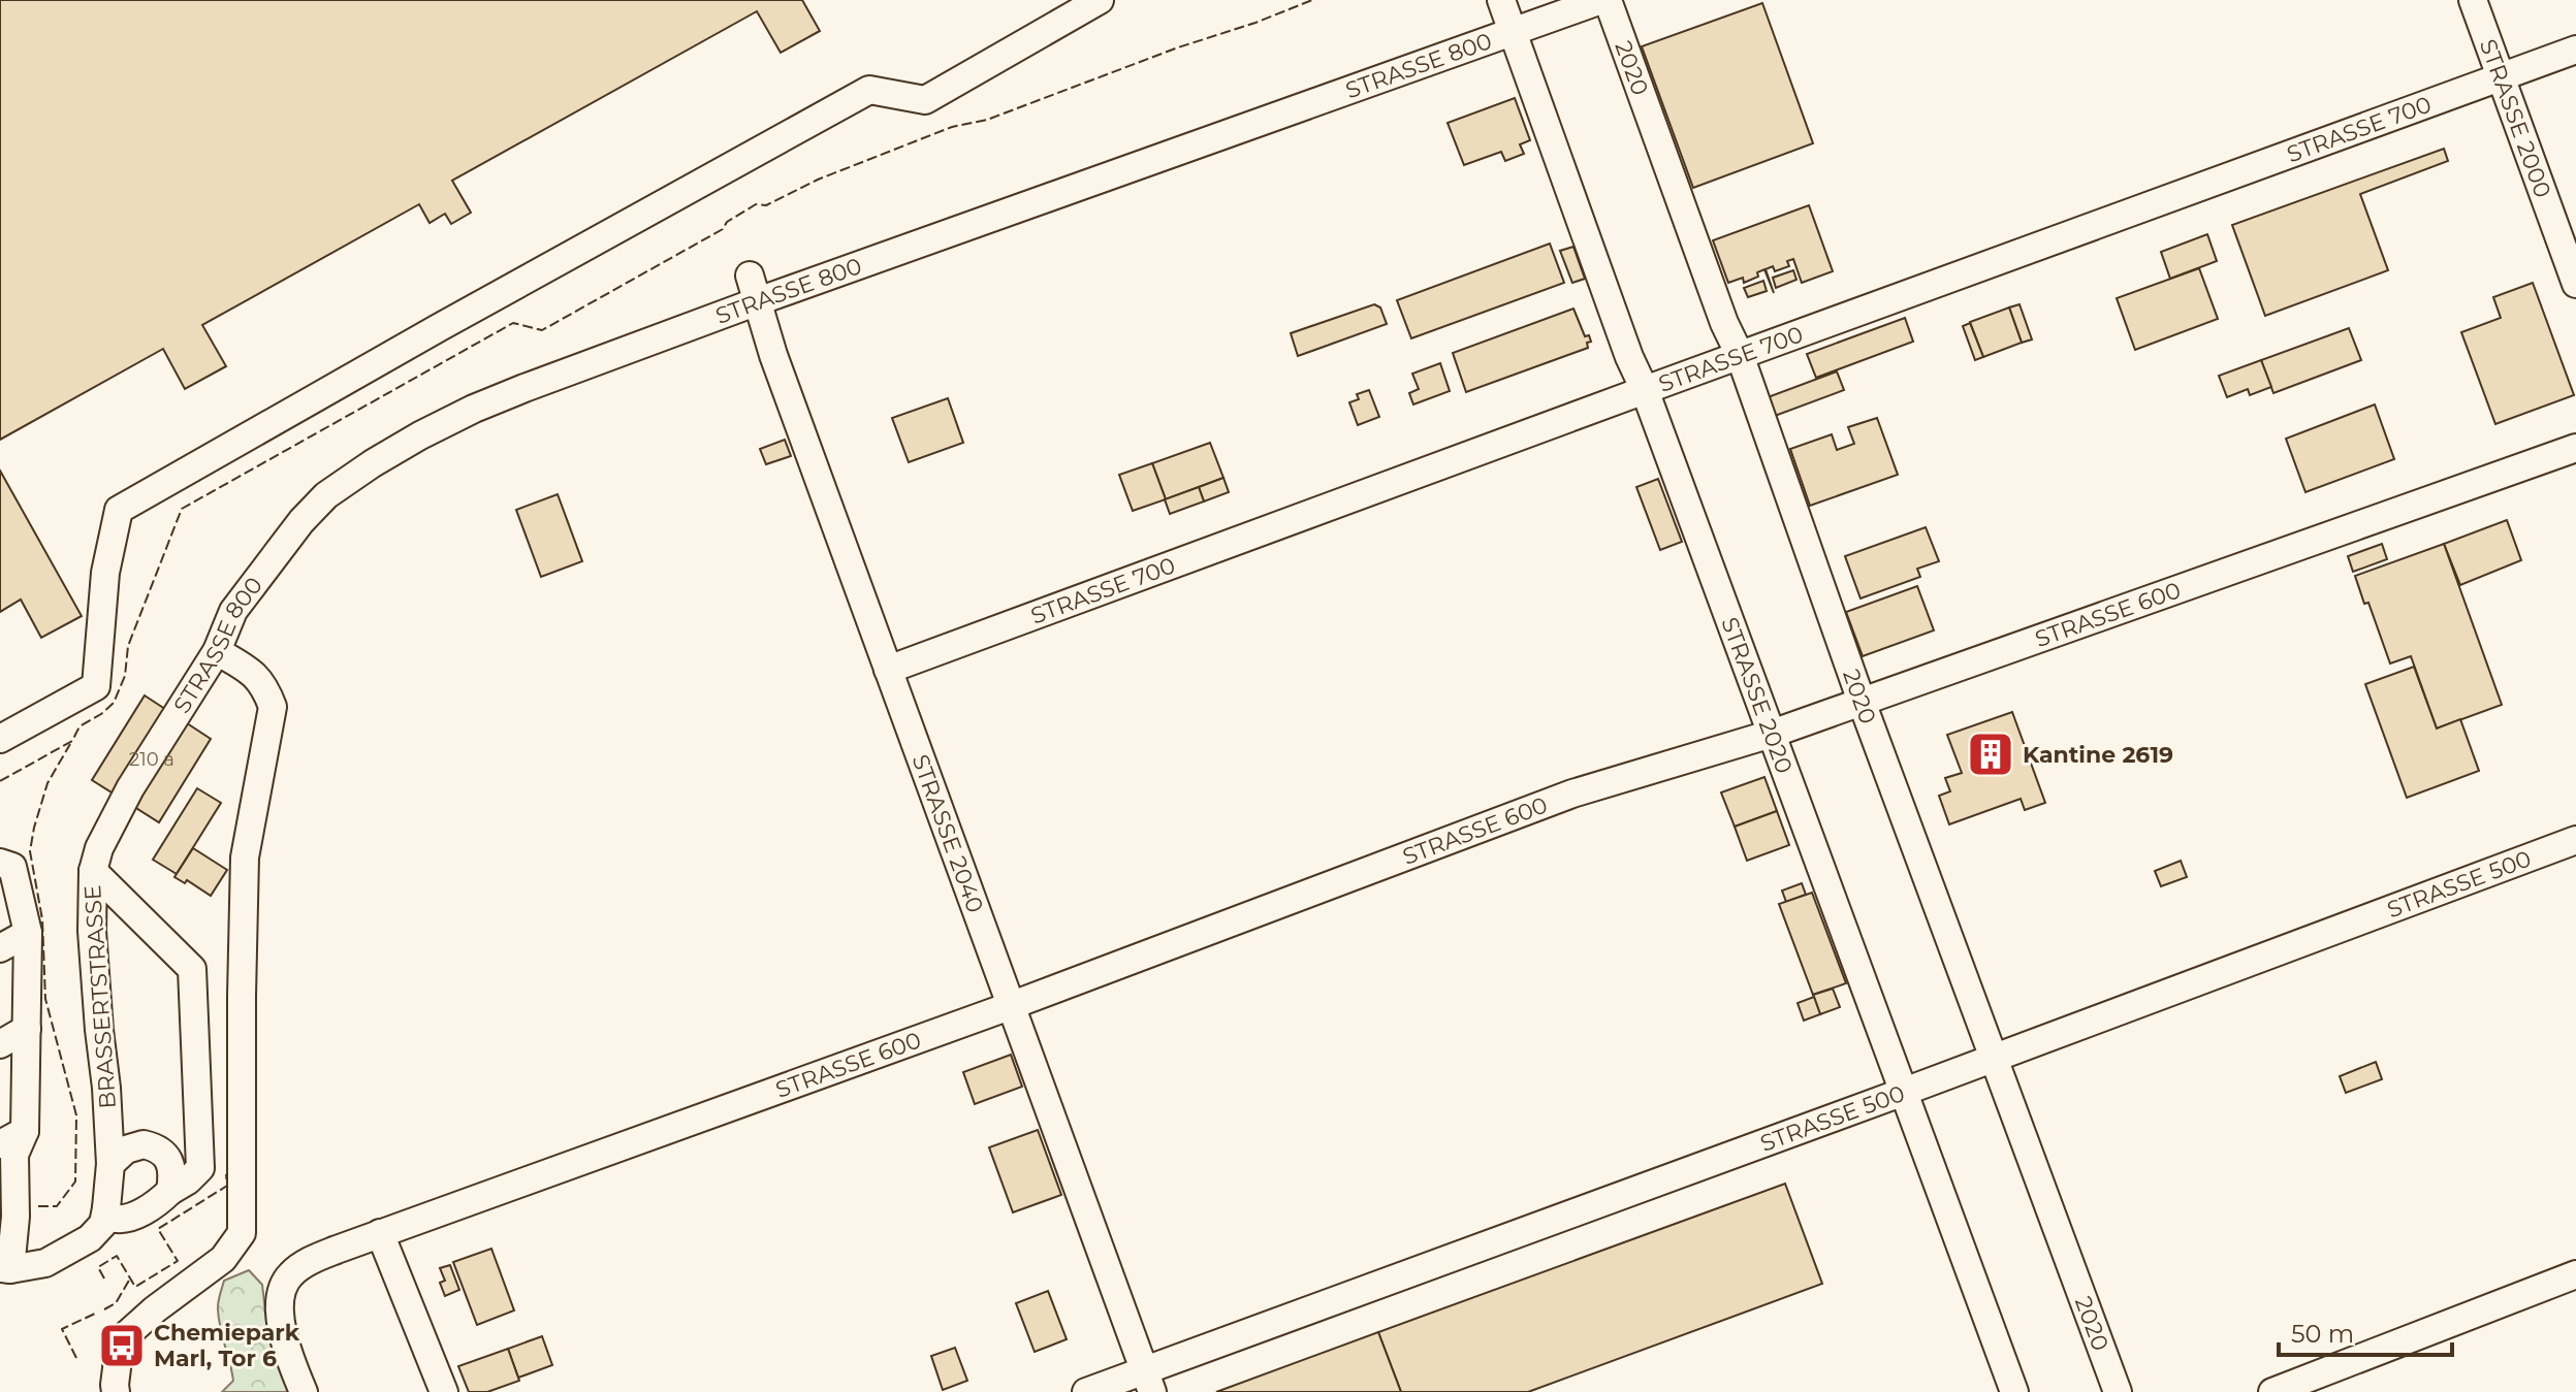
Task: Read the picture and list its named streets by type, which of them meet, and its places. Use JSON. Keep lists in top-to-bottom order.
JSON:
{
  "streets": {
    "street": [
      "STRASSE 800",
      "2020",
      "STRASSE 2000",
      "STRASSE 700",
      "STRASSE 600",
      "STRASSE 2020",
      "STRASSE 2040",
      "STRASSE 500",
      "BRASSERTSTRASSE"
    ]
  },
  "crossings": [
    ["STRASSE 800", "2020"],
    ["STRASSE 800", "STRASSE 2020"],
    ["STRASSE 800", "STRASSE 2040"],
    ["STRASSE 800", "BRASSERTSTRASSE"],
    ["2020", "STRASSE 700"],
    ["2020", "STRASSE 600"],
    ["2020", "STRASSE 500"],
    ["STRASSE 2000", "STRASSE 700"],
    ["STRASSE 700", "STRASSE 2020"],
    ["STRASSE 700", "STRASSE 2040"],
    ["STRASSE 600", "STRASSE 2020"],
    ["STRASSE 600", "STRASSE 2040"],
    ["STRASSE 2020", "STRASSE 500"],
    ["STRASSE 2040", "STRASSE 500"]
  ],
  "places": {
    "building": ["Kantine 2619"],
    "bus stop": ["Chemiepark Marl, Tor 6"]
  },
  "house_numbers": ["210 a"],
  "scale_bar": "50 m"
}
